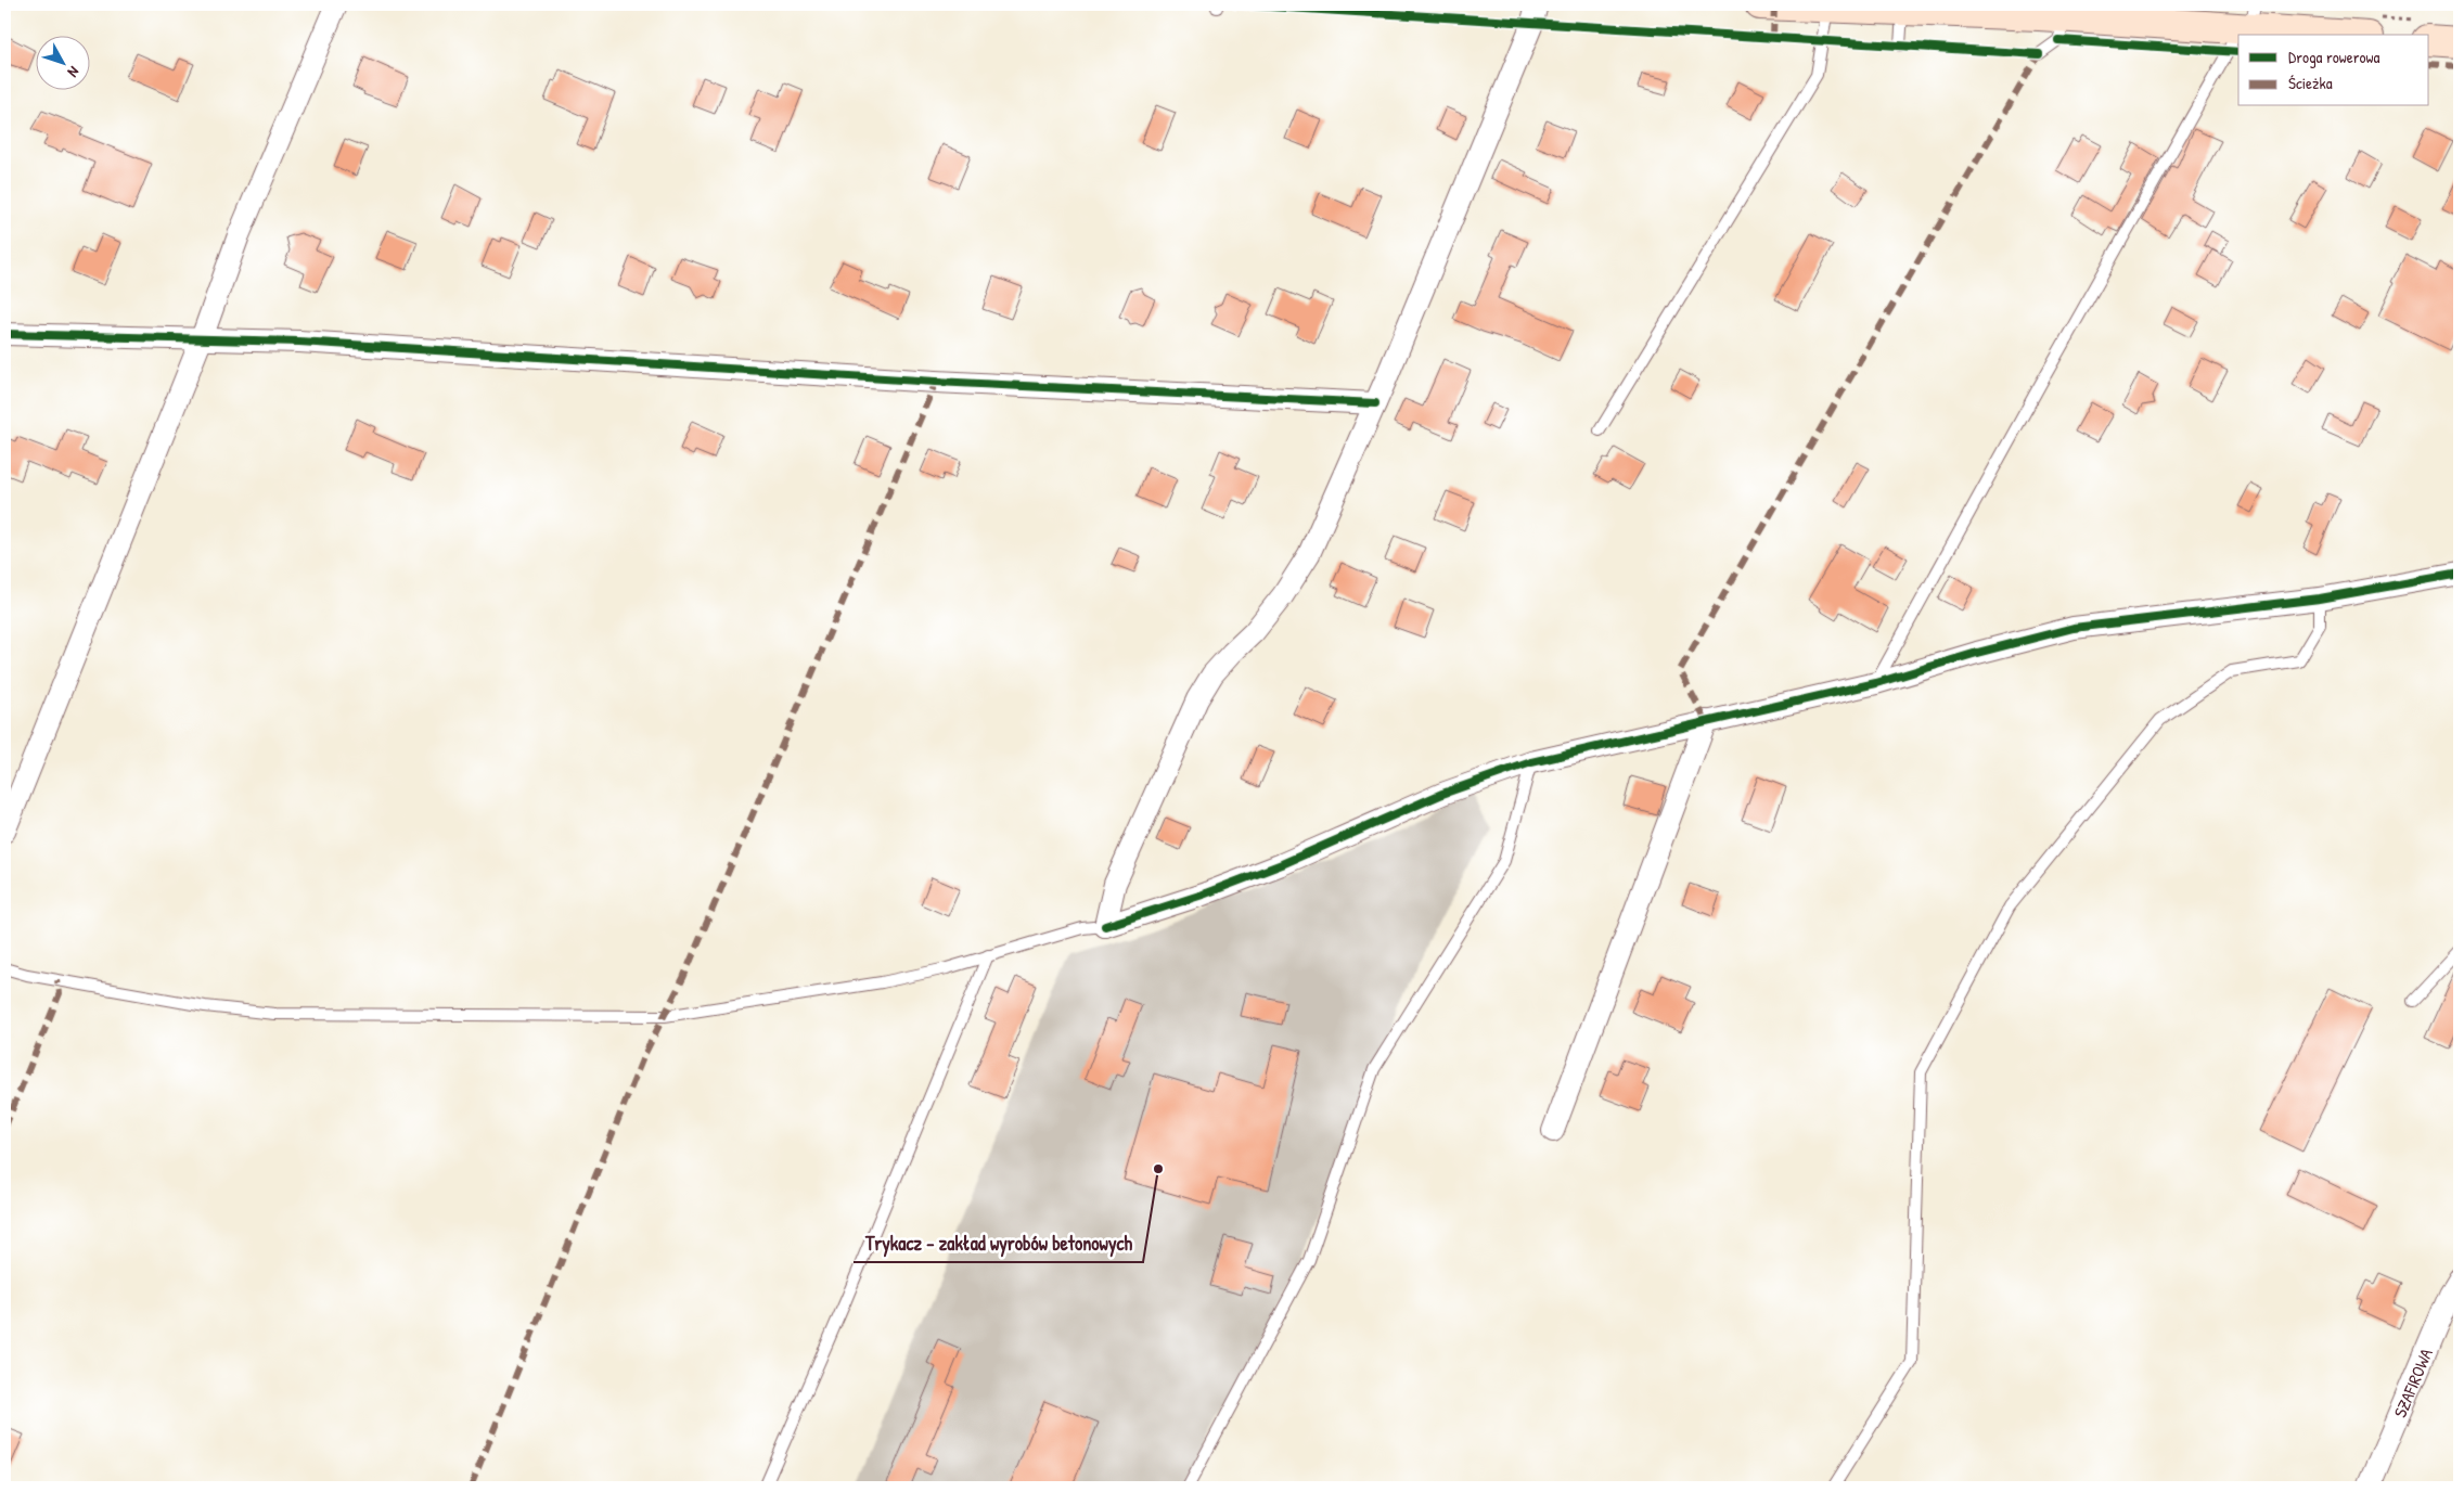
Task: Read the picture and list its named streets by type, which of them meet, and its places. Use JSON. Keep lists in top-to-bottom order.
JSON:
{
  "streets": {
    "street": ["SZAFIROWA"]
  },
  "places": ["Trykacz - zakład wyrobów betonowych"],
  "legend": ["Droga rowerowa", "Ścieżka"],
  "north": "bottom right"
}
